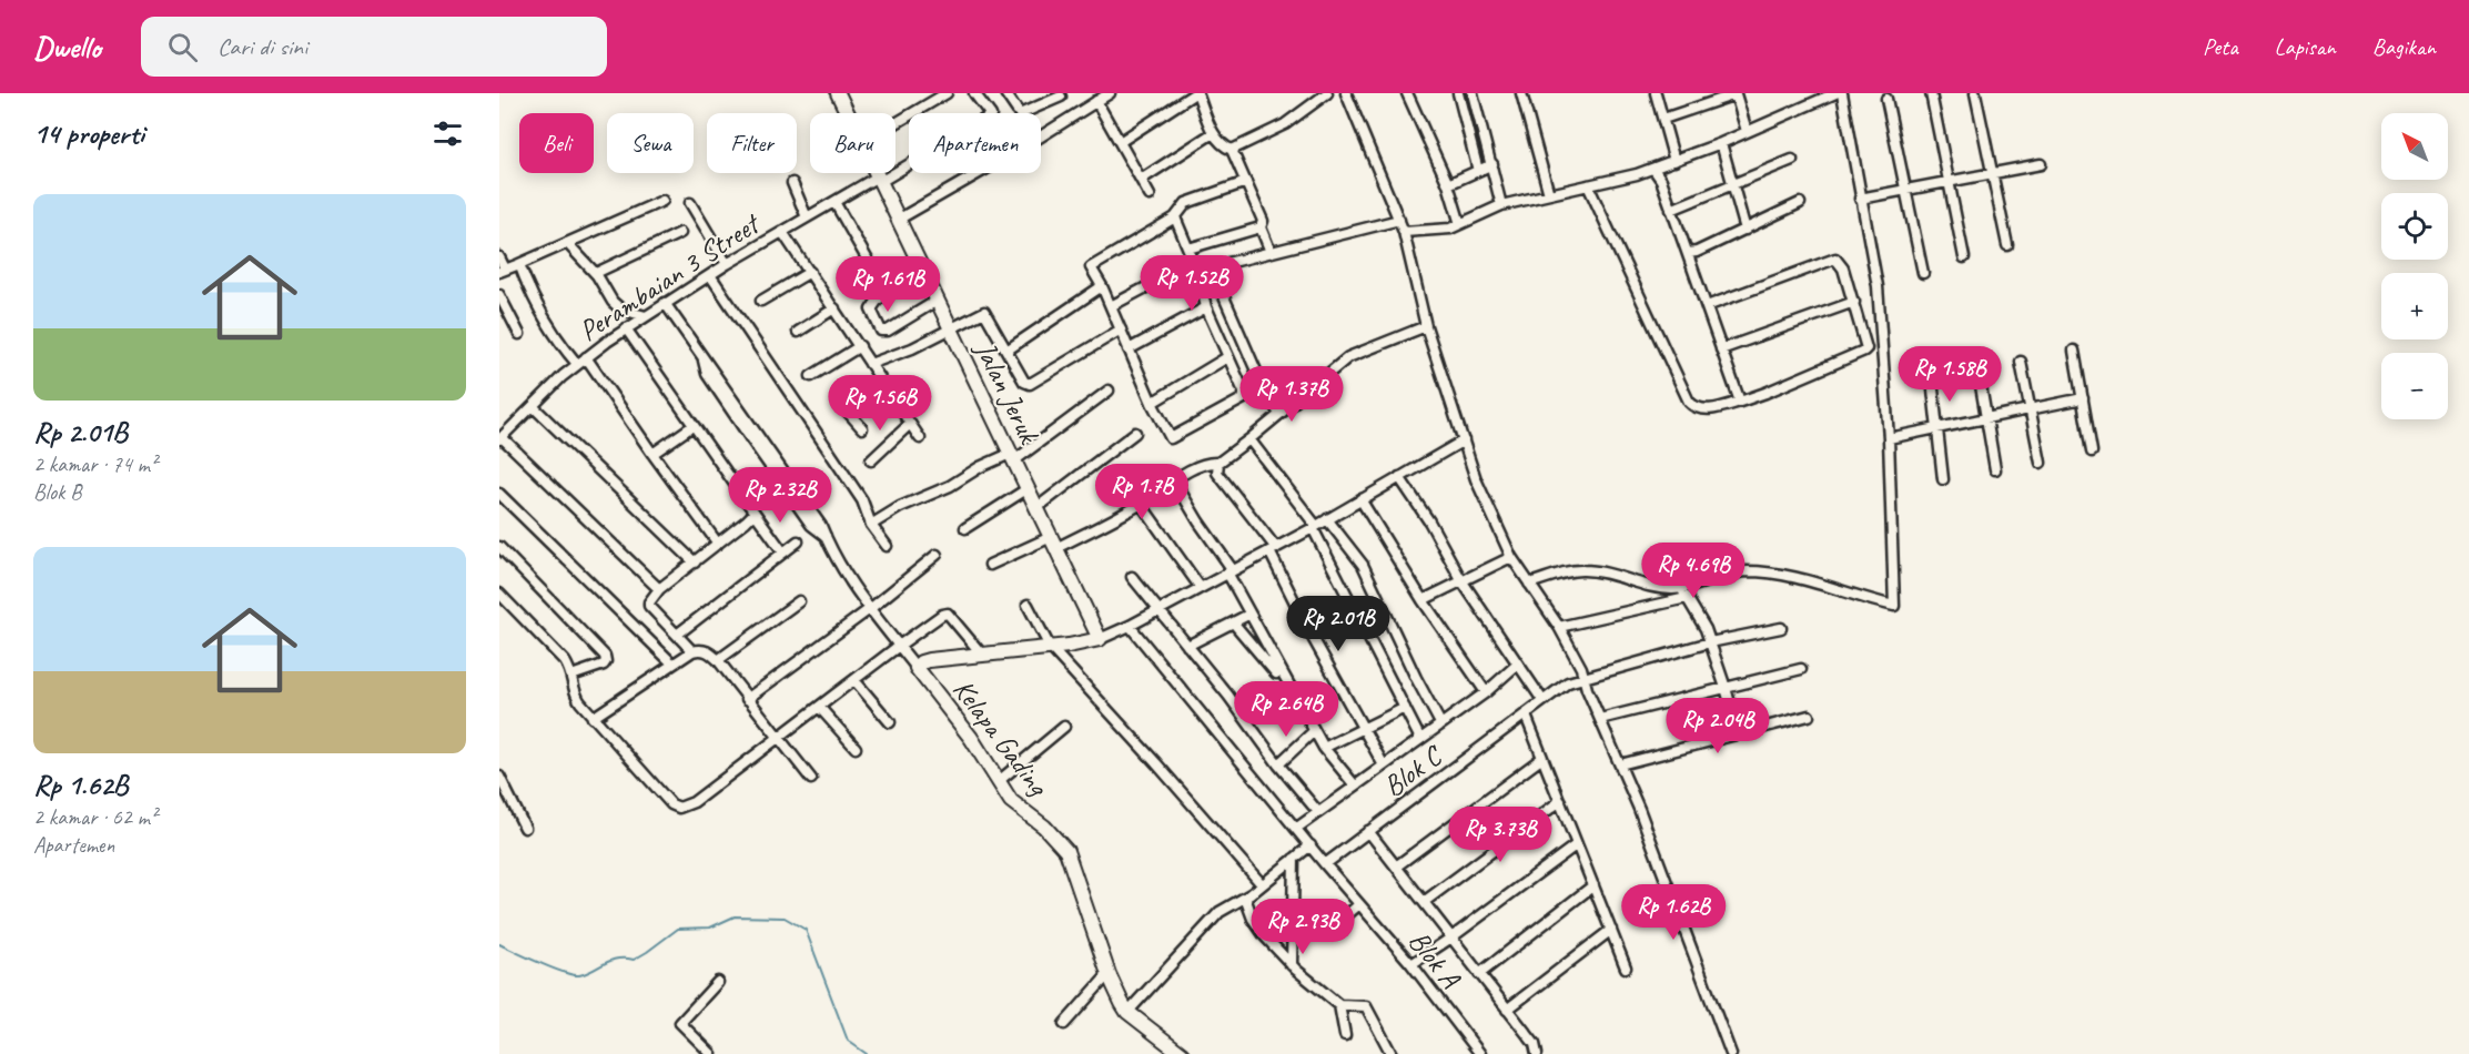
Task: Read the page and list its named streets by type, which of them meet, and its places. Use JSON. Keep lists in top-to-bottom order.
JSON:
{
  "streets": {
    "street": [
      "Perambaian 3 Street",
      "Jalan Jeruk",
      "Kelapa Gading",
      "Blok C",
      "Blok A"
    ]
  },
  "crossings": [
    ["Perambaian 3 Street", "Jalan Jeruk"],
    ["Jalan Jeruk", "Kelapa Gading"],
    ["Blok C", "Blok A"]
  ],
  "north": "top left",
  "page": {
    "header": "Dwello",
    "search": "Cari di sini",
    "nav": ["Peta", "Lapisan", "Bagikan"],
    "heading": "14 properti",
    "map_buttons": ["+", "−"],
    "chip": [
      "Beli",
      "Sewa",
      "Filter",
      "Baru",
      "Apartemen"
    ],
    "list": [
      {
        "name": "Rp 2.01B",
        "note": "2 kamar · 74 m² · Blok B"
      },
      {
        "name": "Rp 1.62B",
        "note": "2 kamar · 62 m² · Apartemen"
      }
    ],
    "price": [
      "Rp 1.52B",
      "Rp 1.61B",
      "Rp 1.58B",
      "Rp 1.37B",
      "Rp 1.56B",
      "Rp 1.7B",
      "Rp 2.32B",
      "Rp 4.69B",
      "Rp 2.01B",
      "Rp 2.64B",
      "Rp 2.04B",
      "Rp 3.73B",
      "Rp 1.62B",
      "Rp 2.93B"
    ]
  }
}
